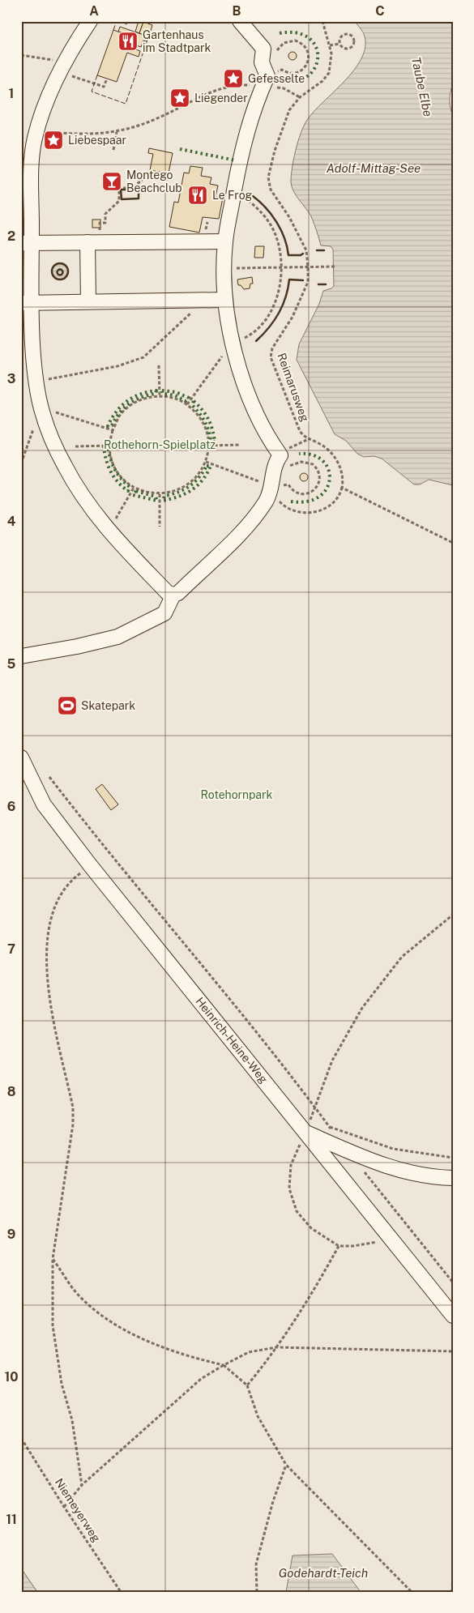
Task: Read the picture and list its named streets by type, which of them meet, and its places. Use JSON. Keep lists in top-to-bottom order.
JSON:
{
  "streets": {
    "street": ["Heinrich-Heine-Weg"],
    "path": ["Reimarusweg", "Niemeyerweg"]
  },
  "water": ["Taube Elbe", "Adolf-Mittag-See", "Godehardt-Teich"],
  "parks": ["Rothehorn-Spielplatz", "Rotehornpark"],
  "places": {
    "restaurant": ["Gartenhaus im Stadtpark", "Le Frog"],
    "place": ["Gefesselte", "Liegender", "Liebespaar"],
    "bar": ["Montego Beachclub"],
    "sports": ["Skatepark"]
  },
  "grid": {
    "columns": ["A", "B", "C"],
    "rows": [
      "1",
      "2",
      "3",
      "4",
      "5",
      "6",
      "7",
      "8",
      "9",
      "10",
      "11"
    ]
  }
}
